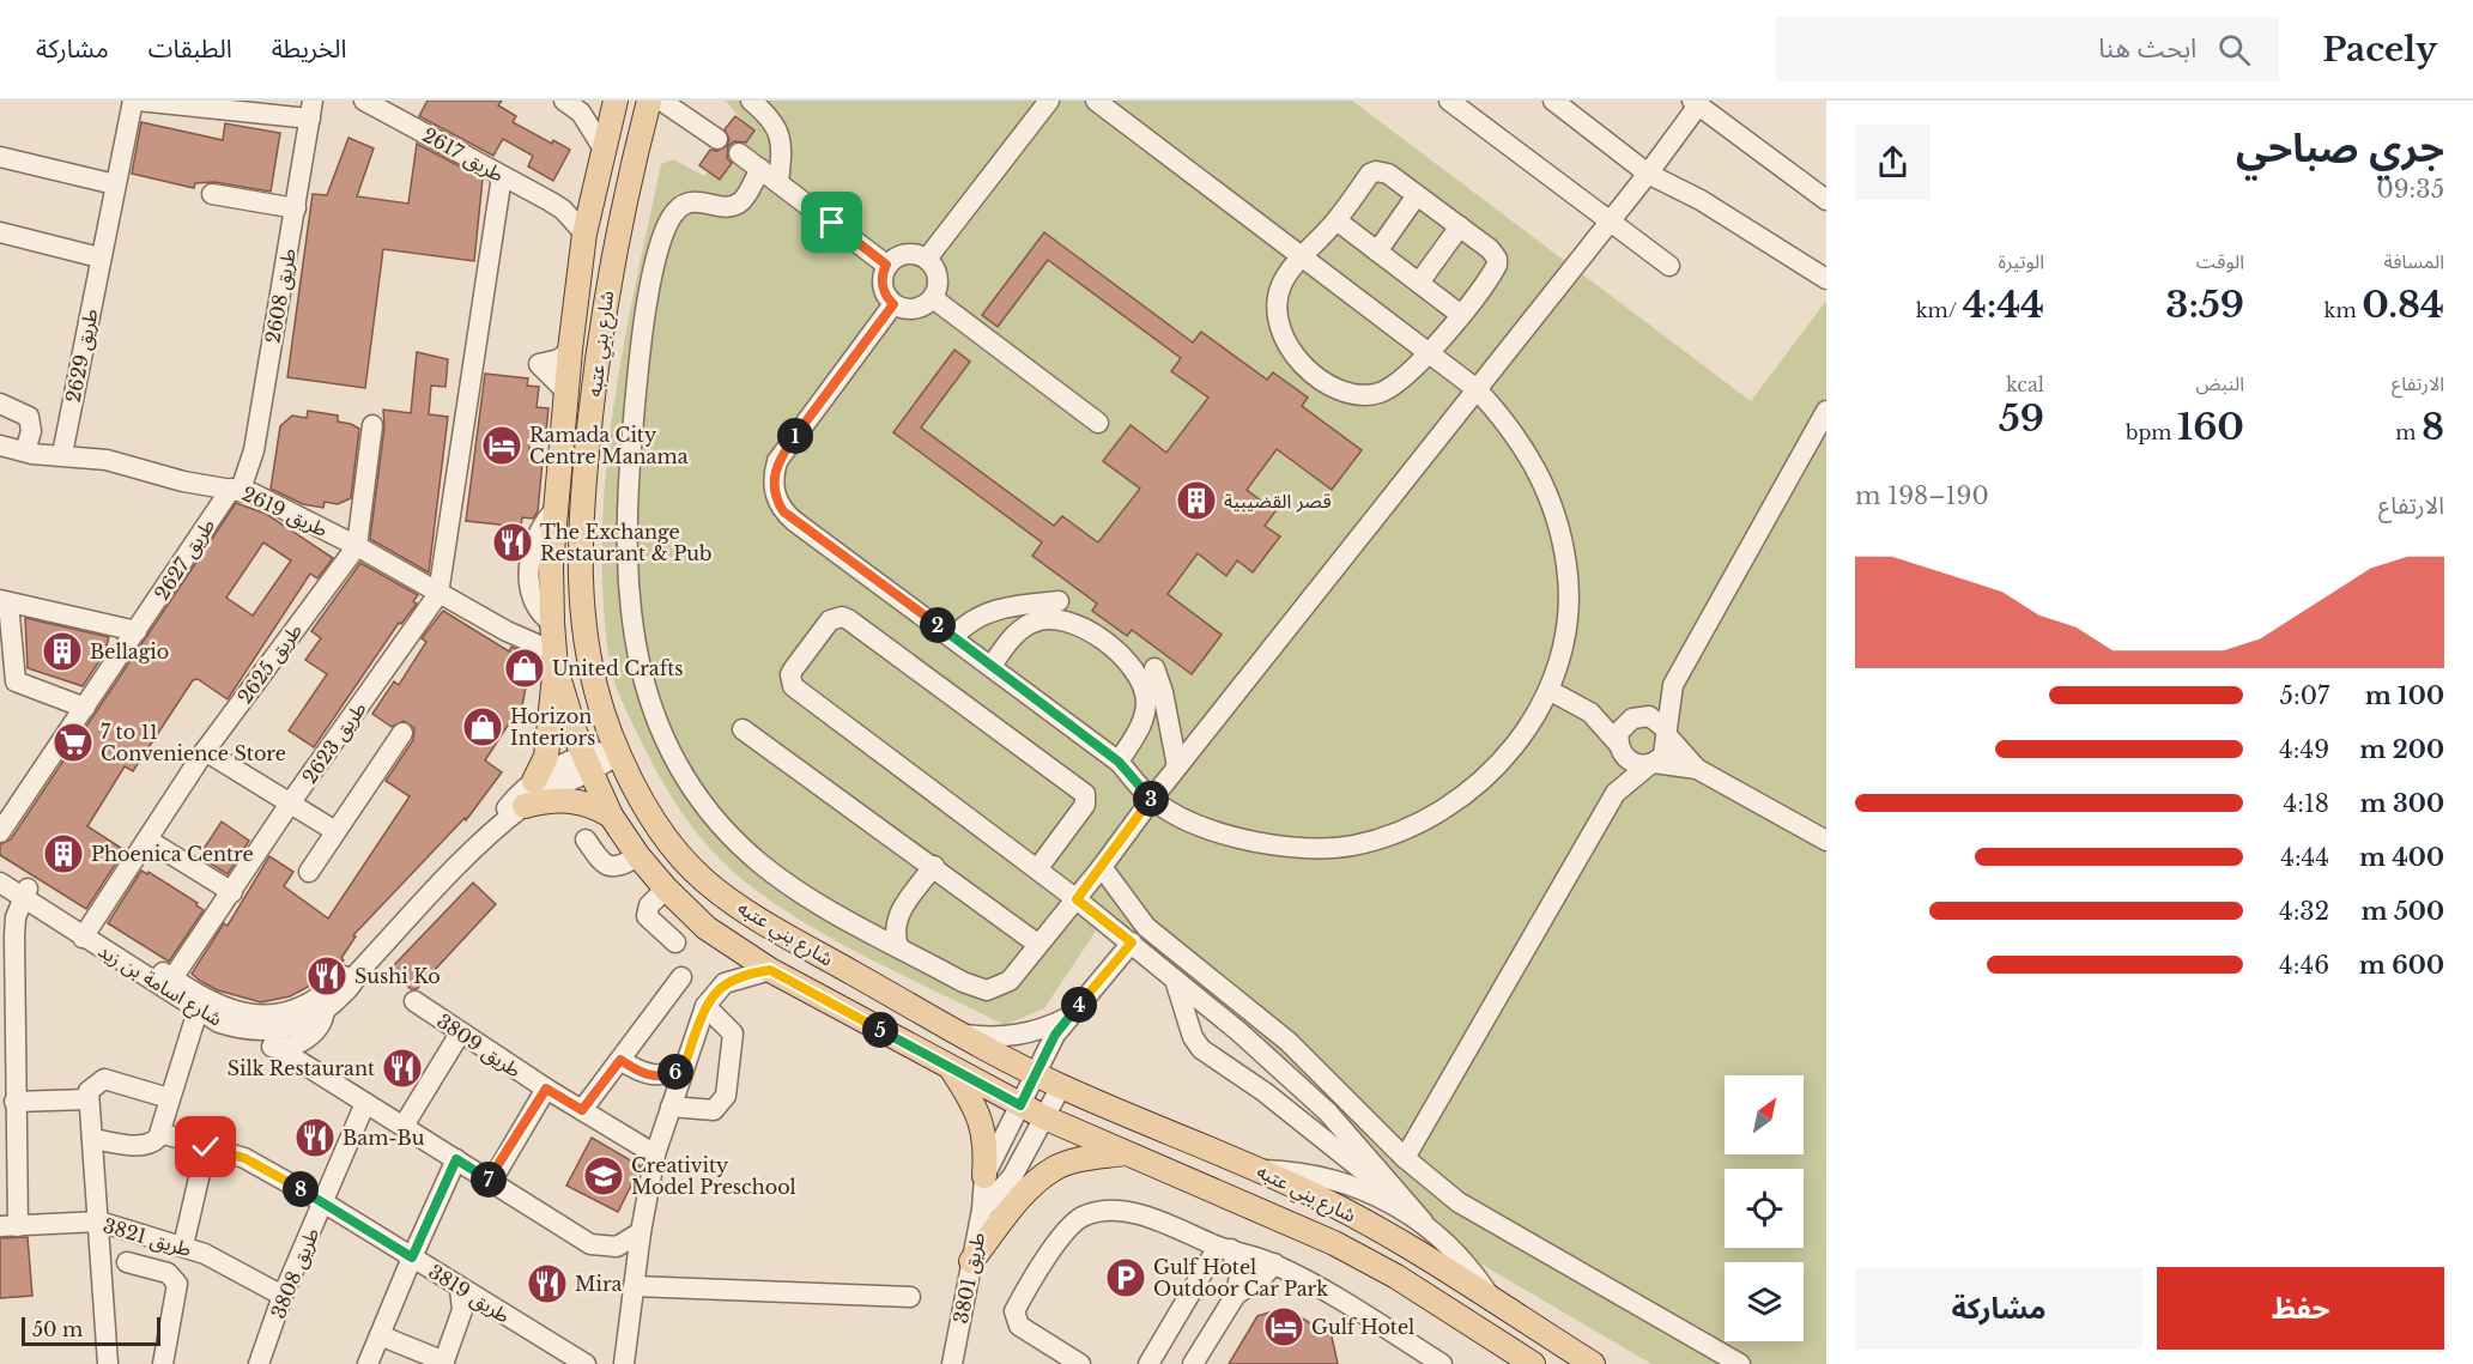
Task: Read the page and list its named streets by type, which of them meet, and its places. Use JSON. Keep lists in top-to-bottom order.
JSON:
{
  "streets": {
    "main road": ["شارع بني عتبه"],
    "street": [
      "طريق 2617",
      "طريق 2608",
      "طريق 2629",
      "طريق 2619",
      "طريق 2627",
      "طريق 2625",
      "طريق 2623",
      "شارع اسامة بن زيد",
      "طريق 3809",
      "طريق 3821",
      "طريق 3808",
      "طريق 3801",
      "طريق 3819"
    ]
  },
  "crossings": [
    ["طريق 2617", "شارع بني عتبه"],
    ["طريق 2608", "طريق 2629"],
    ["طريق 2608", "طريق 2619"],
    ["طريق 2608", "طريق 2627"],
    ["شارع بني عتبه", "طريق 2619"],
    ["شارع بني عتبه", "شارع اسامة بن زيد"],
    ["شارع بني عتبه", "طريق 3801"],
    ["طريق 2629", "طريق 2619"],
    ["طريق 2619", "طريق 2627"],
    ["طريق 2619", "طريق 2625"],
    ["طريق 2619", "طريق 2623"],
    ["طريق 2625", "شارع اسامة بن زيد"],
    ["طريق 2623", "شارع اسامة بن زيد"],
    ["طريق 3821", "طريق 3808"],
    ["طريق 3808", "طريق 3819"]
  ],
  "places": {
    "hotel": ["Ramada City Centre Manama", "Gulf Hotel"],
    "building": ["قصر القضيبية", "Bellagio", "Phoenica Centre"],
    "restaurant": [
      "The Exchange Restaurant & Pub",
      "Sushi Ko",
      "Silk Restaurant",
      "Bam-Bu",
      "Mira"
    ],
    "shop": ["United Crafts", "Horizon Interiors"],
    "supermarket": ["7 to 11 Convenience Store"],
    "school or university": ["Creativity Model Preschool"],
    "parking": ["Gulf Hotel Outdoor Car Park"]
  },
  "scale_bar": "50 m",
  "north": "top right",
  "page": {
    "header": "Pacely",
    "search": "ابحث هنا",
    "nav": ["الخريطة", "الطبقات", "مشاركة"],
    "heading": ["جري صباحي", "09:35"],
    "stats": [
      ["المسافة", "0.84 km"],
      ["الوقت", "3:59"],
      ["الوتيرة", "4:44 /km"],
      ["الارتفاع", "8 m"],
      ["النبض", "160 bpm"],
      ["kcal", "59"]
    ],
    "pins": [
      "1",
      "2",
      "3",
      "4",
      "5",
      "6",
      "7",
      "8"
    ],
    "chart": ["الارتفاع", "190–198 m"],
    "list": [
      {
        "name": "100 m",
        "note": "5:07"
      },
      {
        "name": "200 m",
        "note": "4:49"
      },
      {
        "name": "300 m",
        "note": "4:18"
      },
      {
        "name": "400 m",
        "note": "4:44"
      },
      {
        "name": "500 m",
        "note": "4:32"
      },
      {
        "name": "600 m",
        "note": "4:46"
      }
    ],
    "buttons": ["حفظ", "مشاركة"],
    "scale": "50 m"
  }
}
